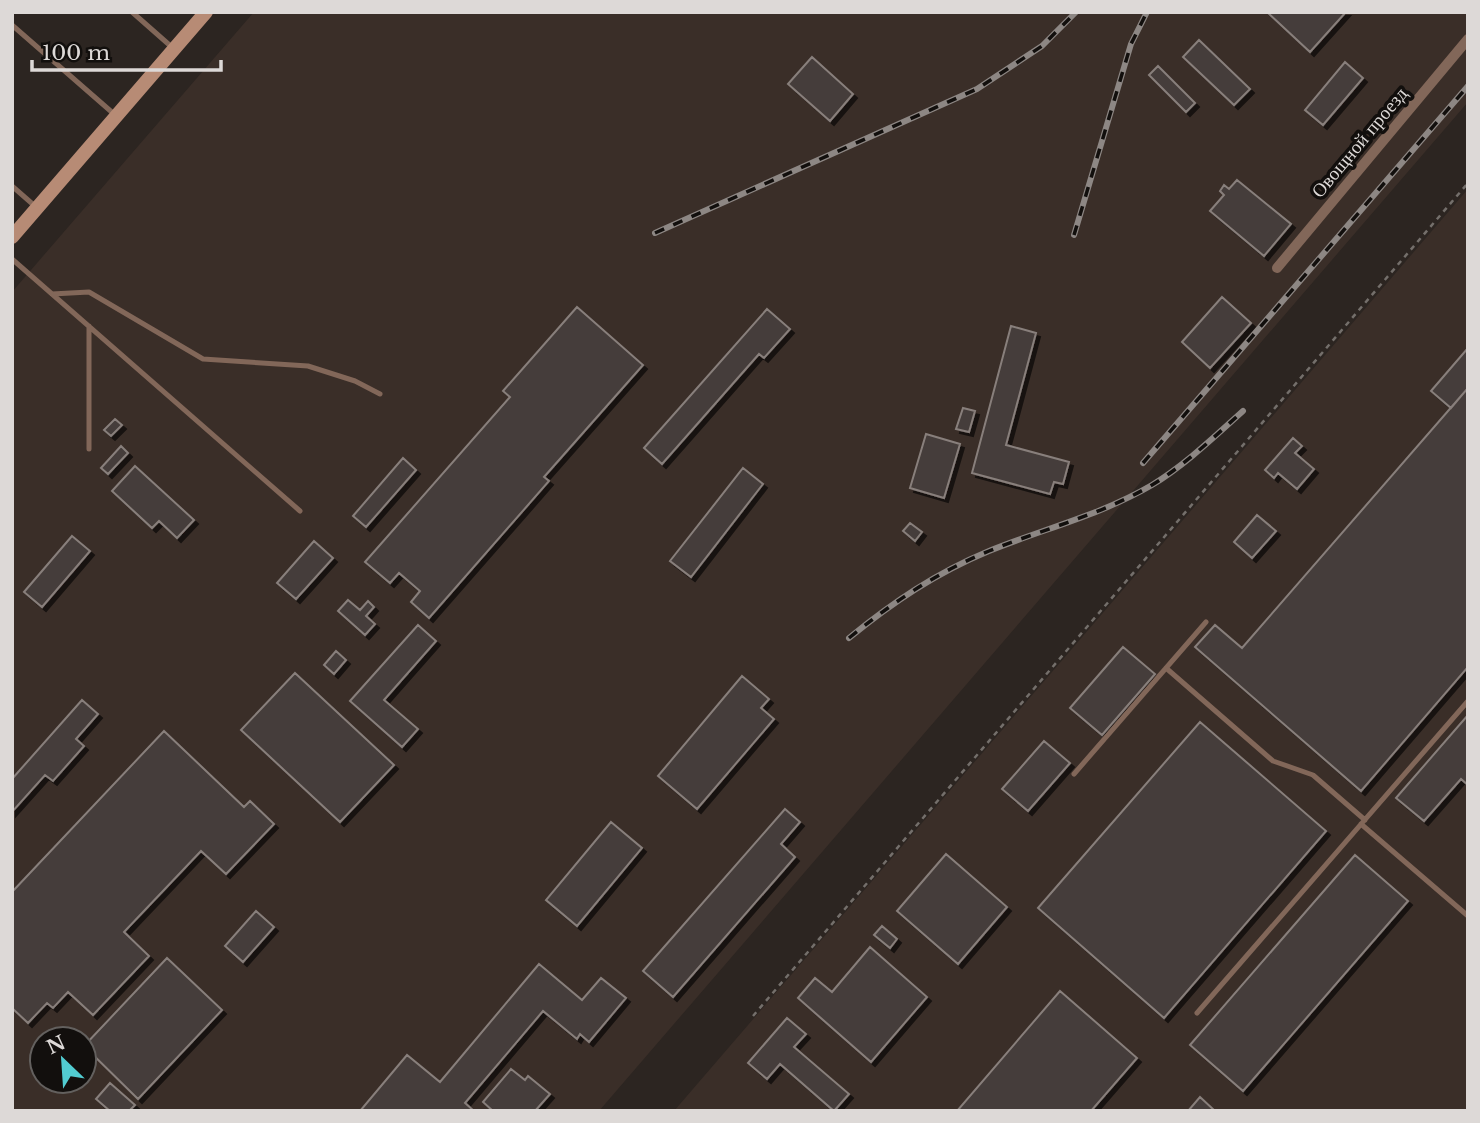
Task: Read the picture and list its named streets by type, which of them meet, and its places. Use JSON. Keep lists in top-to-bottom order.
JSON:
{
  "streets": {
    "street": ["Овощной проезд"]
  },
  "scale_bar": "100 m",
  "north": "top left"
}
